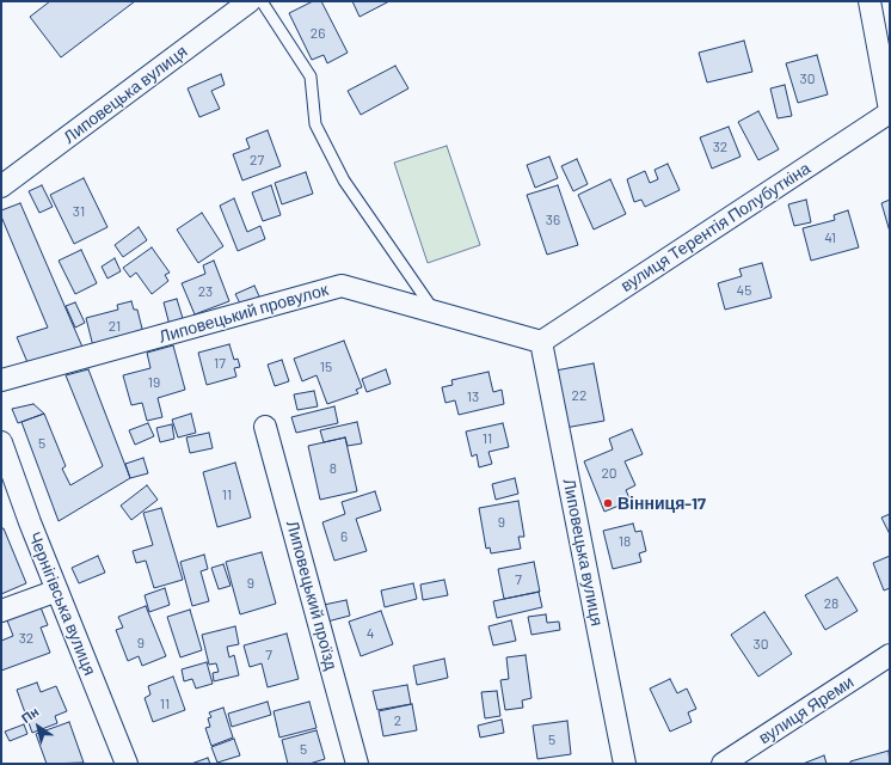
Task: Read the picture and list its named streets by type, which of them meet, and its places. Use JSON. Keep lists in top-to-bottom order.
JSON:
{
  "streets": {
    "street": [
      "Липовецька вулиця",
      "вулиця Терентія Полубуткіна",
      "Липовецький провулок",
      "Липовецький проїзд",
      "Чернігівська вулиця",
      "вулиця Яреми"
    ]
  },
  "crossings": [
    ["Липовецька вулиця", "вулиця Терентія Полубуткіна"],
    ["Липовецька вулиця", "Липовецький провулок"],
    ["вулиця Терентія Полубуткіна", "Липовецький провулок"]
  ],
  "places": ["Вінниця-17"],
  "house_numbers": [
    "26",
    "30",
    "32",
    "27",
    "31",
    "36",
    "41",
    "45",
    "23",
    "21",
    "17",
    "15",
    "19",
    "22",
    "13",
    "11",
    "5",
    "8",
    "20",
    "11",
    "9",
    "6",
    "18",
    "7",
    "9",
    "28",
    "4",
    "32",
    "9",
    "30",
    "7",
    "11",
    "2",
    "5",
    "5"
  ],
  "north": "top left"
}
